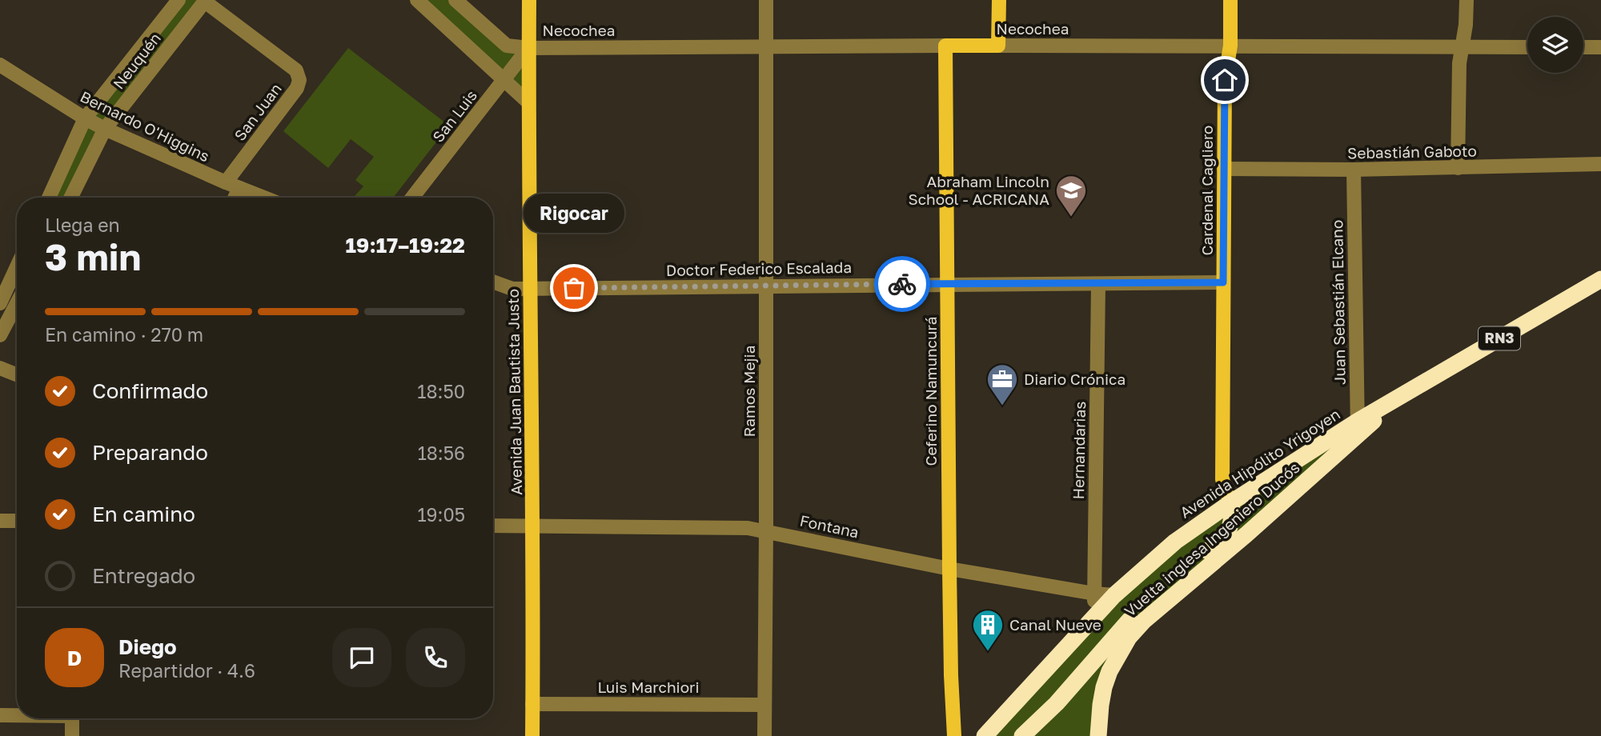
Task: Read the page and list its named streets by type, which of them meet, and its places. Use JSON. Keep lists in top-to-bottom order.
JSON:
{
  "streets": {
    "highway": ["RN3", "Avenida Hipólito Yrigoyen", "Vuelta inglesa Ingeniero Ducós"],
    "main road": [
      "Necochea",
      "Cardenal Cagliero",
      "Ceferino Namuncurá",
      "Avenida Juan Bautista Justo"
    ],
    "street": [
      "Neuquén",
      "San Juan",
      "San Luis",
      "Bernardo O'Higgins",
      "Sebastián Gaboto",
      "Doctor Federico Escalada",
      "Juan Sebastián Elcano",
      "Ramos Mejia",
      "Hernandarias",
      "Fontana",
      "Luis Marchiori"
    ]
  },
  "crossings": [
    ["Necochea", "San Luis"],
    ["Necochea", "Cardenal Cagliero"],
    ["Necochea", "Ramos Mejia"],
    ["Necochea", "Ceferino Namuncurá"],
    ["Necochea", "Avenida Juan Bautista Justo"],
    ["Neuquén", "San Juan"],
    ["Neuquén", "Bernardo O'Higgins"],
    ["San Juan", "Bernardo O'Higgins"],
    ["San Luis", "Avenida Juan Bautista Justo"],
    ["Sebastián Gaboto", "Cardenal Cagliero"],
    ["Sebastián Gaboto", "Juan Sebastián Elcano"],
    ["Cardenal Cagliero", "Doctor Federico Escalada"],
    ["Cardenal Cagliero", "Avenida Hipólito Yrigoyen"],
    ["Doctor Federico Escalada", "Ramos Mejia"],
    ["Doctor Federico Escalada", "Ceferino Namuncurá"],
    ["Doctor Federico Escalada", "Avenida Juan Bautista Justo"],
    ["Doctor Federico Escalada", "Hernandarias"],
    ["Juan Sebastián Elcano", "Avenida Hipólito Yrigoyen"],
    ["Juan Sebastián Elcano", "Vuelta inglesa Ingeniero Ducós"],
    ["Ramos Mejia", "Fontana"],
    ["Ramos Mejia", "Luis Marchiori"],
    ["Ceferino Namuncurá", "Fontana"],
    ["Avenida Juan Bautista Justo", "Fontana"],
    ["Avenida Juan Bautista Justo", "Luis Marchiori"],
    ["Hernandarias", "Avenida Hipólito Yrigoyen"],
    ["Hernandarias", "Fontana"],
    ["Avenida Hipólito Yrigoyen", "Fontana"],
    ["Avenida Hipólito Yrigoyen", "Vuelta inglesa Ingeniero Ducós"]
  ],
  "places": {
    "school or university": ["Abraham Lincoln School - ACRICANA"],
    "other": ["Rigocar"],
    "office": ["Diario Crónica"],
    "building": ["Canal Nueve"]
  },
  "page": {
    "bubble": "Rigocar",
    "heading": ["3 min", "Llega en", "19:17–19:22"],
    "panel": ["Diego", "Repartidor · 4.6"],
    "bar": "En camino · 270 m",
    "list": [
      ["Confirmado", "18:50"],
      ["Preparando", "18:56"],
      ["En camino", "19:05"],
      "Entregado"
    ],
    "round": "D"
  }
}
